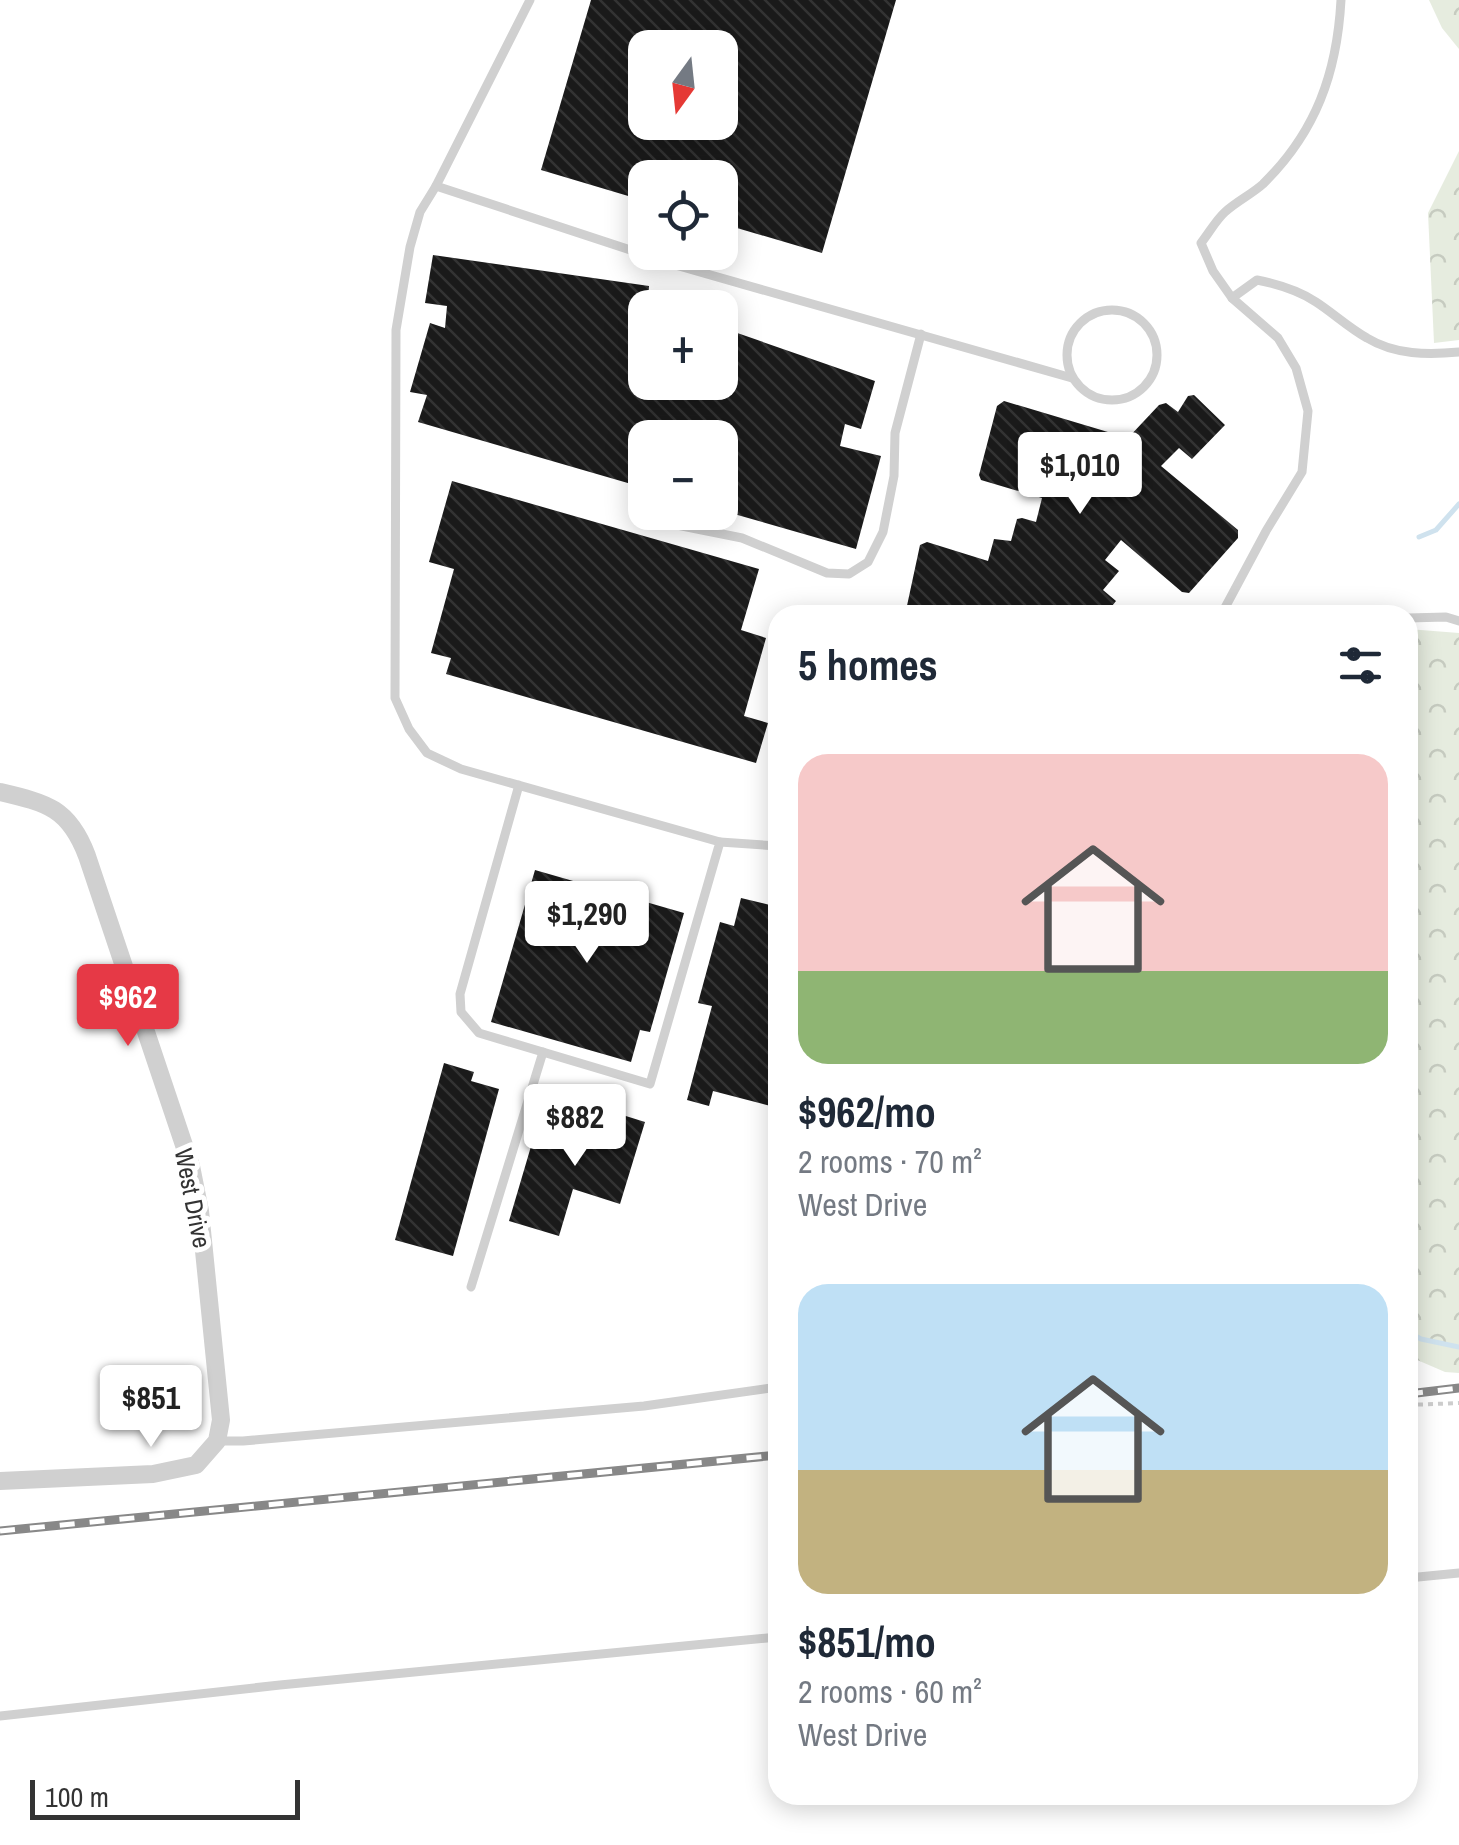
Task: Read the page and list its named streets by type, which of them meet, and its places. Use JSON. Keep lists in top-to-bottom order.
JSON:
{
  "streets": {
    "street": ["West Drive"]
  },
  "scale_bar": "100 m",
  "north": "bottom",
  "page": {
    "map_buttons": ["+", "−"],
    "price": [
      "$1,010",
      "$1,290",
      "$962",
      "$882",
      "$851"
    ],
    "heading": "5 homes",
    "list": [
      {
        "name": "$962/mo",
        "note": "2 rooms · 70 m² · West Drive"
      },
      {
        "name": "$851/mo",
        "note": "2 rooms · 60 m² · West Drive"
      }
    ],
    "scale": "100 m"
  }
}
